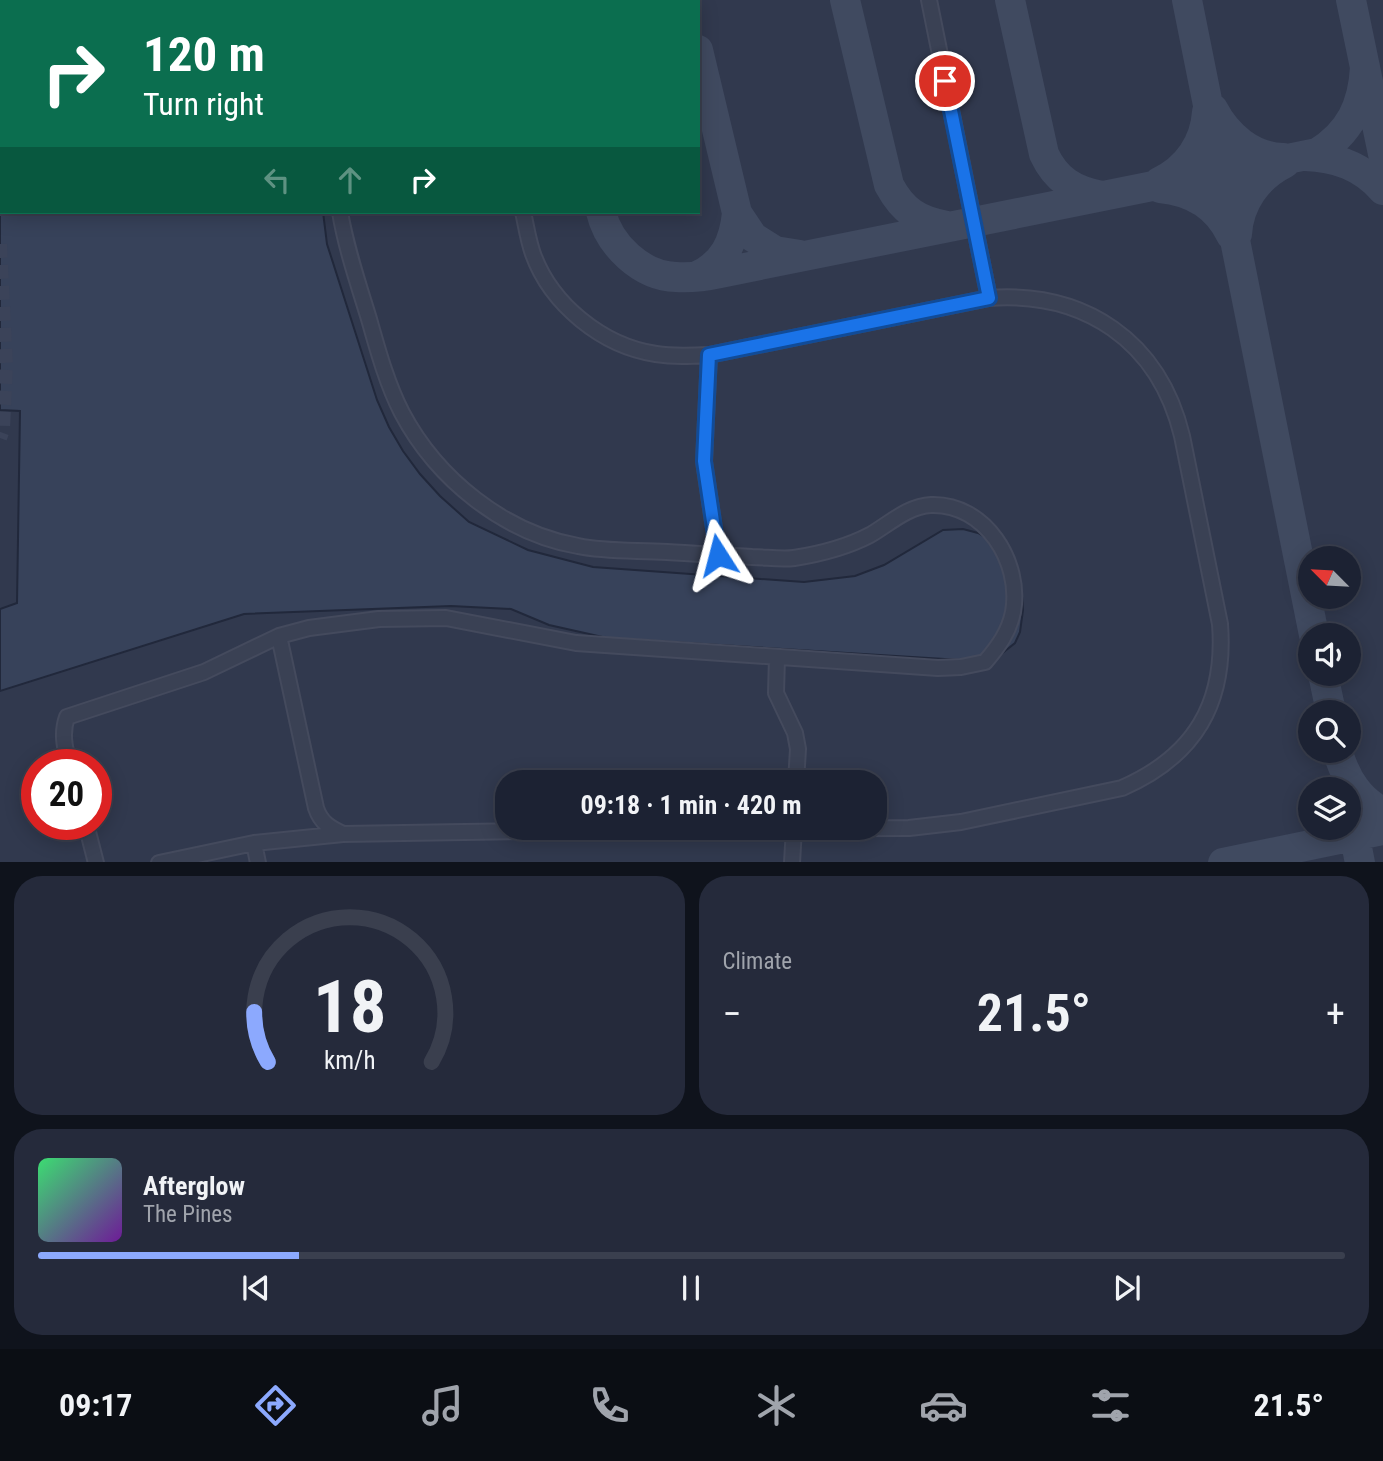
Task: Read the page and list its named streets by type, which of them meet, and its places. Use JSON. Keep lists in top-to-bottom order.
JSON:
{
  "north": "top left",
  "page": {
    "turn": ["120 m", "Turn right"],
    "limit": "20",
    "trip": "09:18 · 1 min · 420 m",
    "tile": "Climate",
    "heat": ["−", "21.5°", "+"],
    "song": ["Afterglow", "The Pines"],
    "tabs": ["09:17", "21.5°"],
    "gauge": ["18", "km/h"]
  }
}
